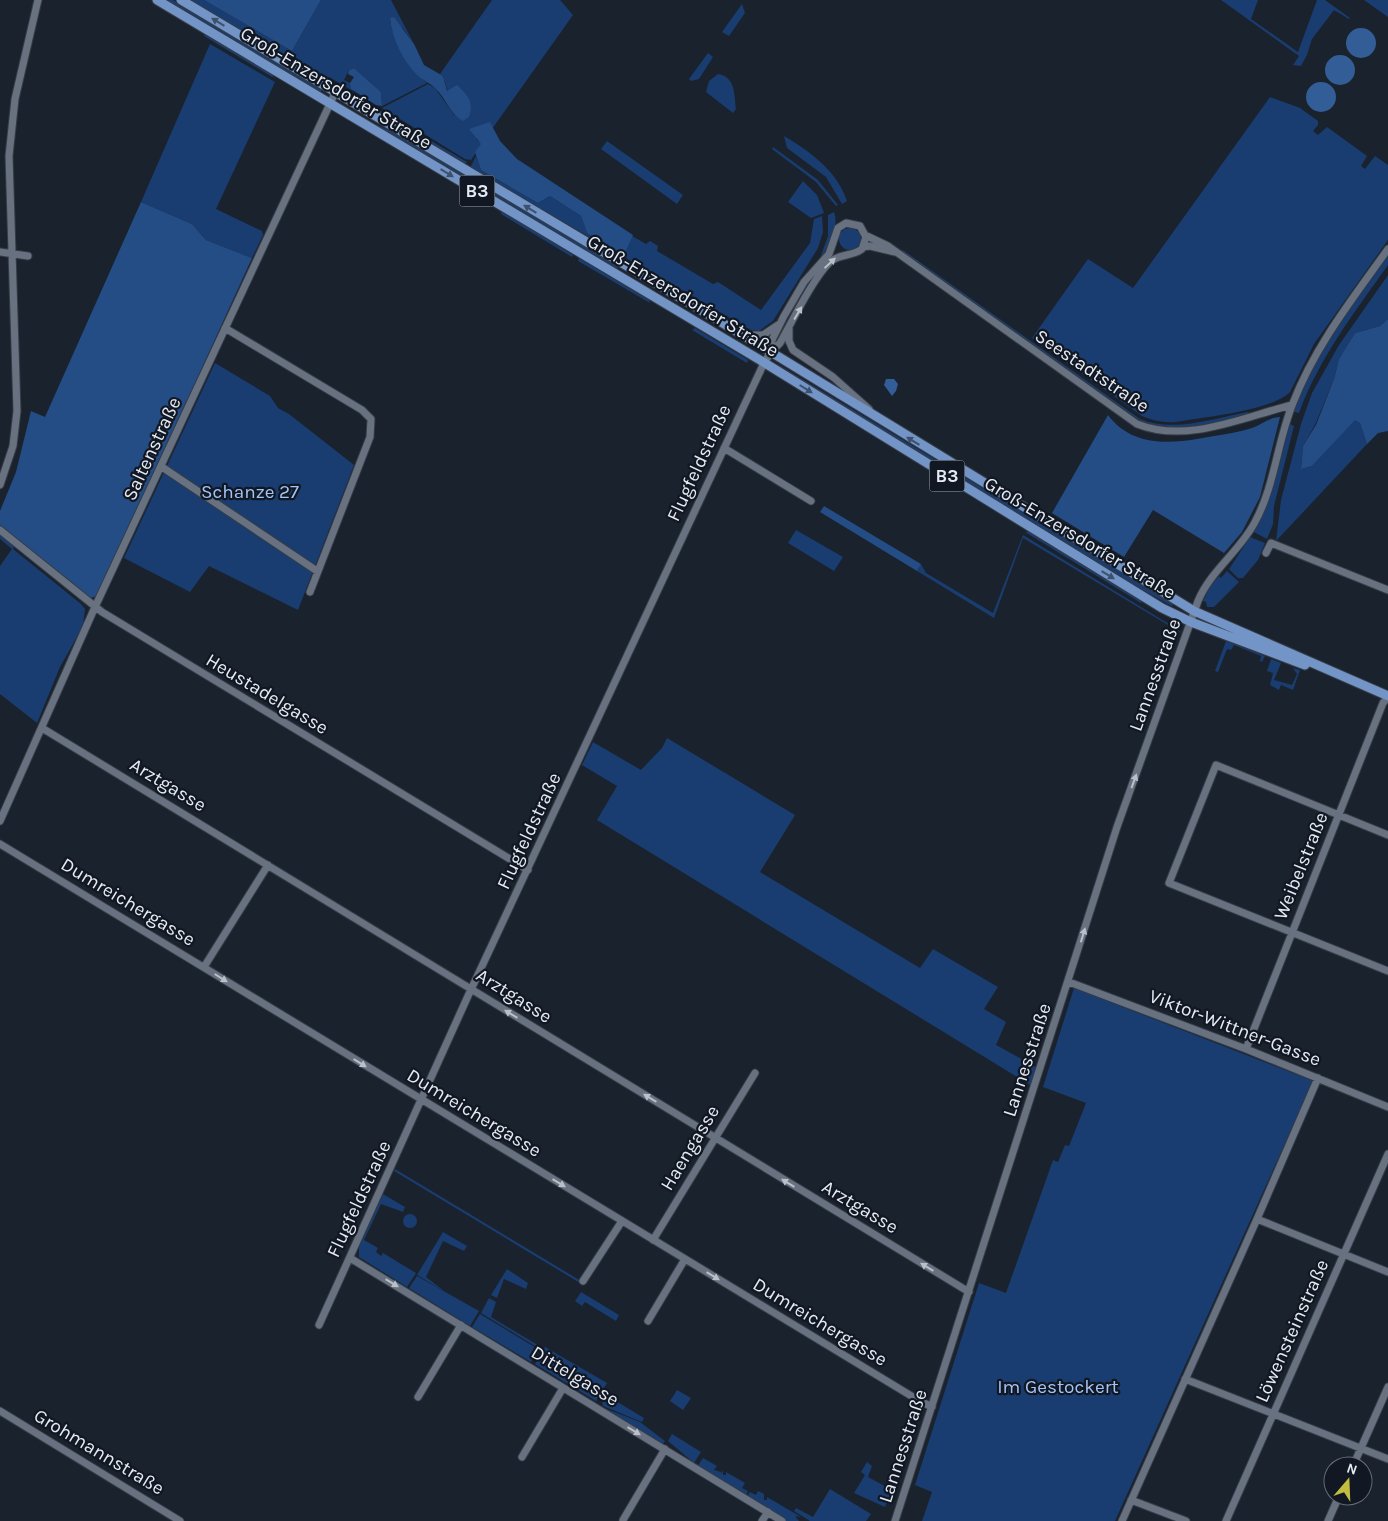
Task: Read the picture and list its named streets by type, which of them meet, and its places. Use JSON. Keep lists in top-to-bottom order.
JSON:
{
  "streets": {
    "main road": ["Groß-Enzersdorfer Straße", "B3"],
    "street": [
      "Seestadtstraße",
      "Saltenstraße",
      "Flugfeldstraße",
      "Lannesstraße",
      "Heustadelgasse",
      "Arztgasse",
      "Weibelstraße",
      "Dumreichergasse",
      "Viktor-Wittner-Gasse",
      "Haengasse",
      "Löwensteinstraße",
      "Dittelgasse",
      "Grohmannstraße"
    ]
  },
  "crossings": [
    ["Groß-Enzersdorfer Straße", "B3"],
    ["Groß-Enzersdorfer Straße", "Seestadtstraße"],
    ["Groß-Enzersdorfer Straße", "Saltenstraße"],
    ["Groß-Enzersdorfer Straße", "Flugfeldstraße"],
    ["Groß-Enzersdorfer Straße", "Lannesstraße"],
    ["B3", "Lannesstraße"],
    ["B3", "Weibelstraße"],
    ["Seestadtstraße", "Flugfeldstraße"],
    ["Seestadtstraße", "Lannesstraße"],
    ["Saltenstraße", "Heustadelgasse"],
    ["Saltenstraße", "Arztgasse"],
    ["Flugfeldstraße", "Heustadelgasse"],
    ["Flugfeldstraße", "Arztgasse"],
    ["Flugfeldstraße", "Dumreichergasse"],
    ["Flugfeldstraße", "Dittelgasse"],
    ["Lannesstraße", "Arztgasse"],
    ["Lannesstraße", "Dumreichergasse"],
    ["Lannesstraße", "Viktor-Wittner-Gasse"],
    ["Arztgasse", "Haengasse"],
    ["Weibelstraße", "Viktor-Wittner-Gasse"],
    ["Dumreichergasse", "Haengasse"]
  ],
  "one_way": ["Arztgasse", "Dumreichergasse", "Dittelgasse"],
  "parks": ["Schanze 27", "Im Gestockert"],
  "north": "top"
}
